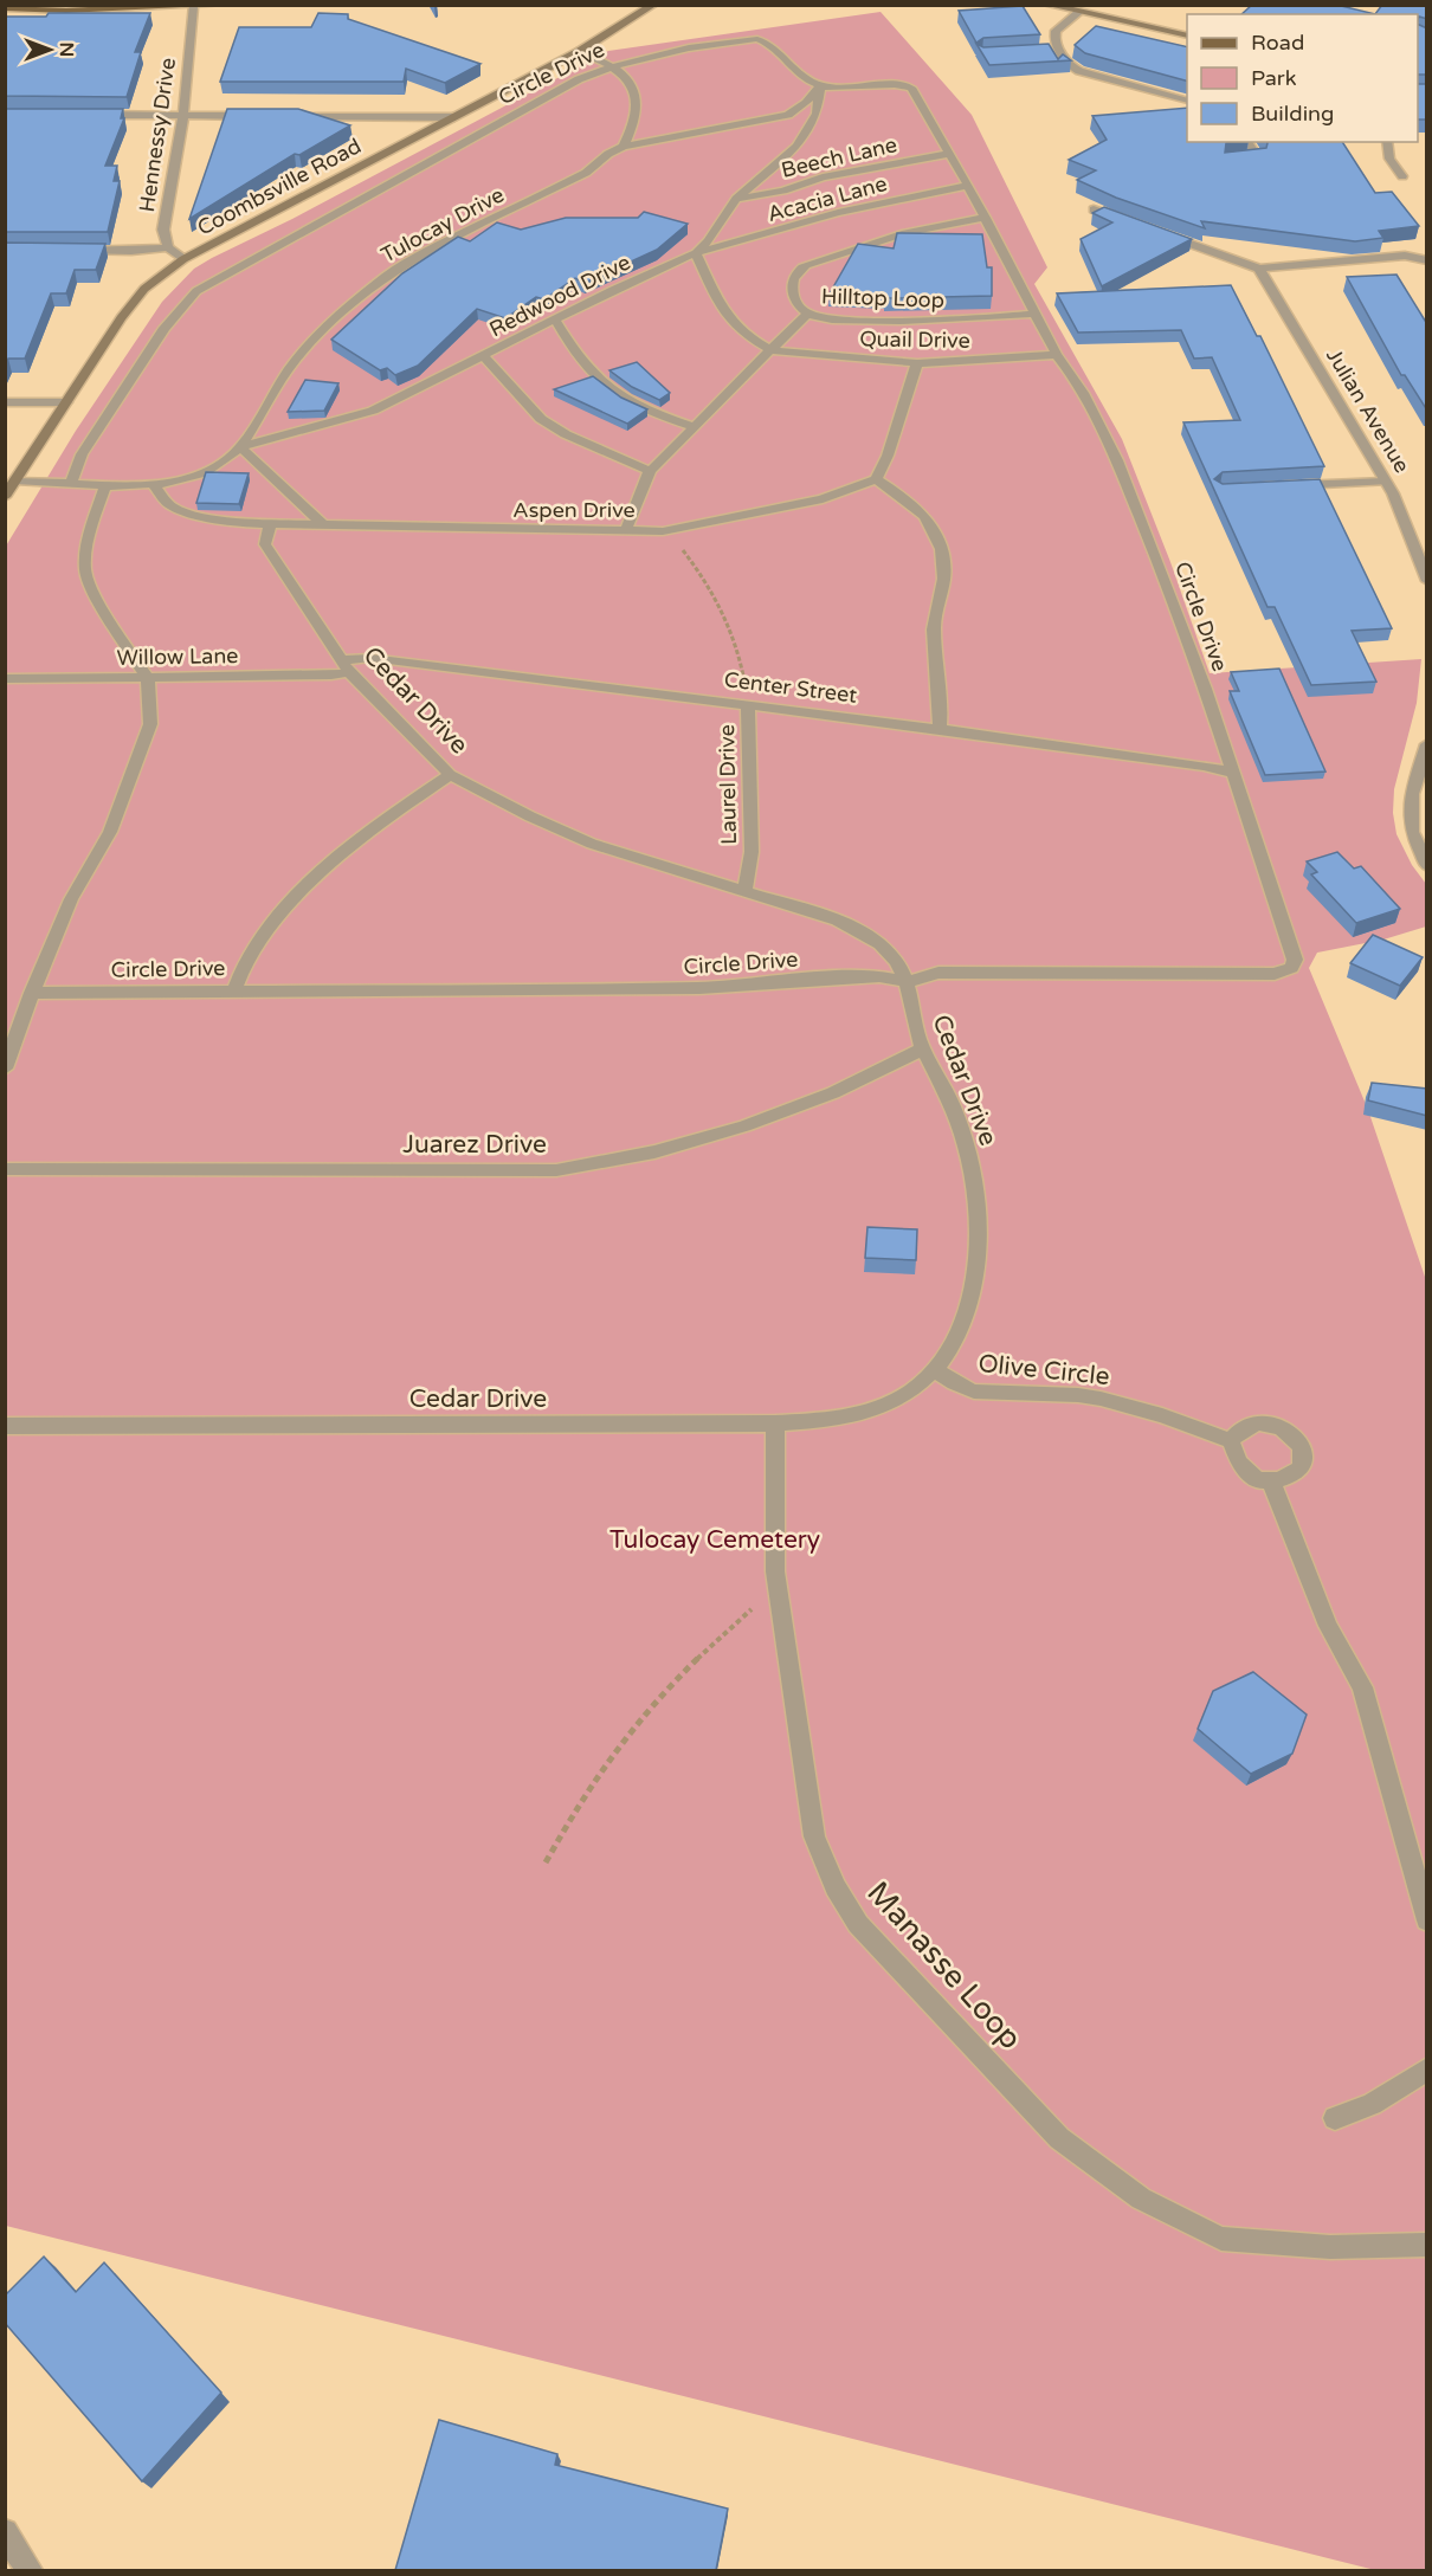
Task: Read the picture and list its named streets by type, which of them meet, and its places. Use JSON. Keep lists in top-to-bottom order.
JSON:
{
  "streets": {
    "street": [
      "Circle Drive",
      "Hennessy Drive",
      "Beech Lane",
      "Coombsville Road",
      "Acacia Lane",
      "Tulocay Drive",
      "Redwood Drive",
      "Hilltop Loop",
      "Quail Drive",
      "Julian Avenue",
      "Aspen Drive",
      "Willow Lane",
      "Center Street",
      "Cedar Drive",
      "Laurel Drive",
      "Juarez Drive",
      "Olive Circle",
      "Manasse Loop"
    ]
  },
  "crossings": [
    ["Circle Drive", "Beech Lane"],
    ["Circle Drive", "Acacia Lane"],
    ["Circle Drive", "Tulocay Drive"],
    ["Circle Drive", "Redwood Drive"],
    ["Circle Drive", "Hilltop Loop"],
    ["Circle Drive", "Quail Drive"],
    ["Circle Drive", "Center Street"],
    ["Circle Drive", "Cedar Drive"],
    ["Hennessy Drive", "Coombsville Road"],
    ["Beech Lane", "Redwood Drive"],
    ["Coombsville Road", "Tulocay Drive"],
    ["Acacia Lane", "Redwood Drive"],
    ["Tulocay Drive", "Redwood Drive"],
    ["Tulocay Drive", "Aspen Drive"],
    ["Aspen Drive", "Cedar Drive"],
    ["Aspen Drive", "Laurel Drive"],
    ["Willow Lane", "Center Street"],
    ["Willow Lane", "Cedar Drive"],
    ["Center Street", "Cedar Drive"],
    ["Center Street", "Laurel Drive"],
    ["Cedar Drive", "Laurel Drive"],
    ["Cedar Drive", "Juarez Drive"],
    ["Cedar Drive", "Olive Circle"],
    ["Cedar Drive", "Manasse Loop"]
  ],
  "parks": ["Tulocay Cemetery"],
  "legend": ["Road", "Park", "Building"],
  "north": "right"
}
